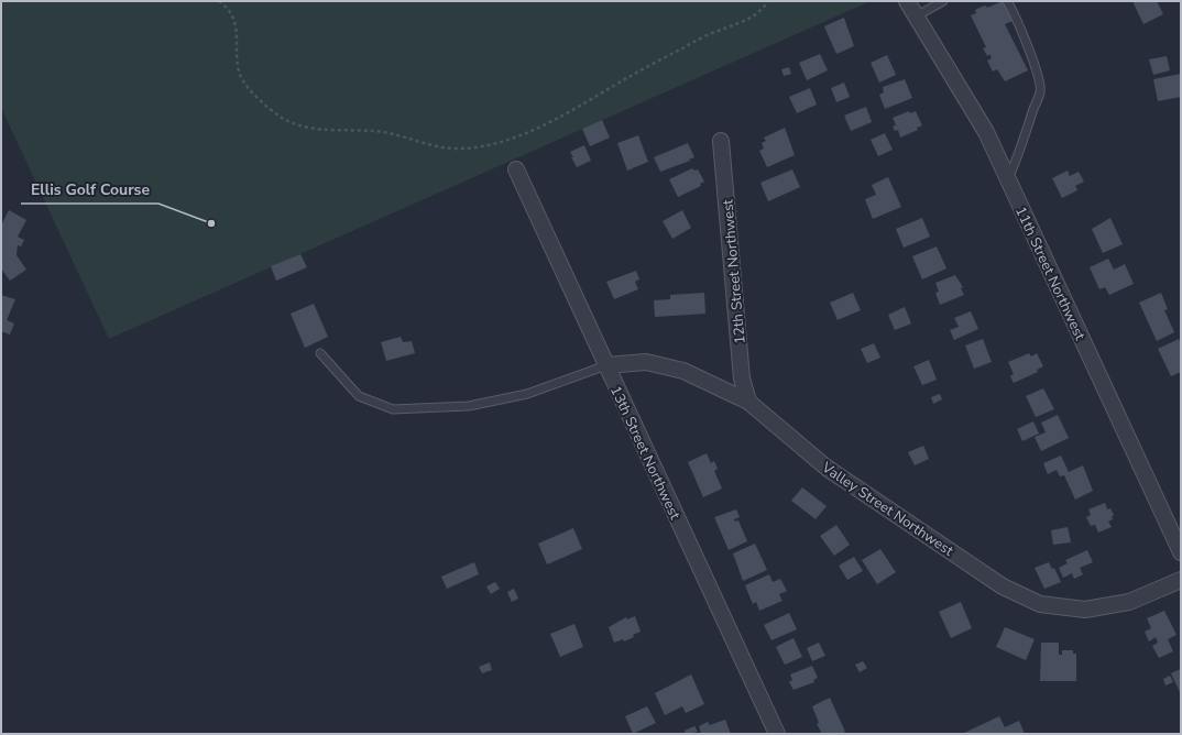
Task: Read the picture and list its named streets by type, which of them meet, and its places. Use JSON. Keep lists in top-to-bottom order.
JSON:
{
  "streets": {
    "street": [
      "12th Street Northwest",
      "11th Street Northwest",
      "13th Street Northwest",
      "Valley Street Northwest"
    ]
  },
  "crossings": [
    ["12th Street Northwest", "Valley Street Northwest"],
    ["13th Street Northwest", "Valley Street Northwest"]
  ],
  "places": ["Ellis Golf Course"]
}
